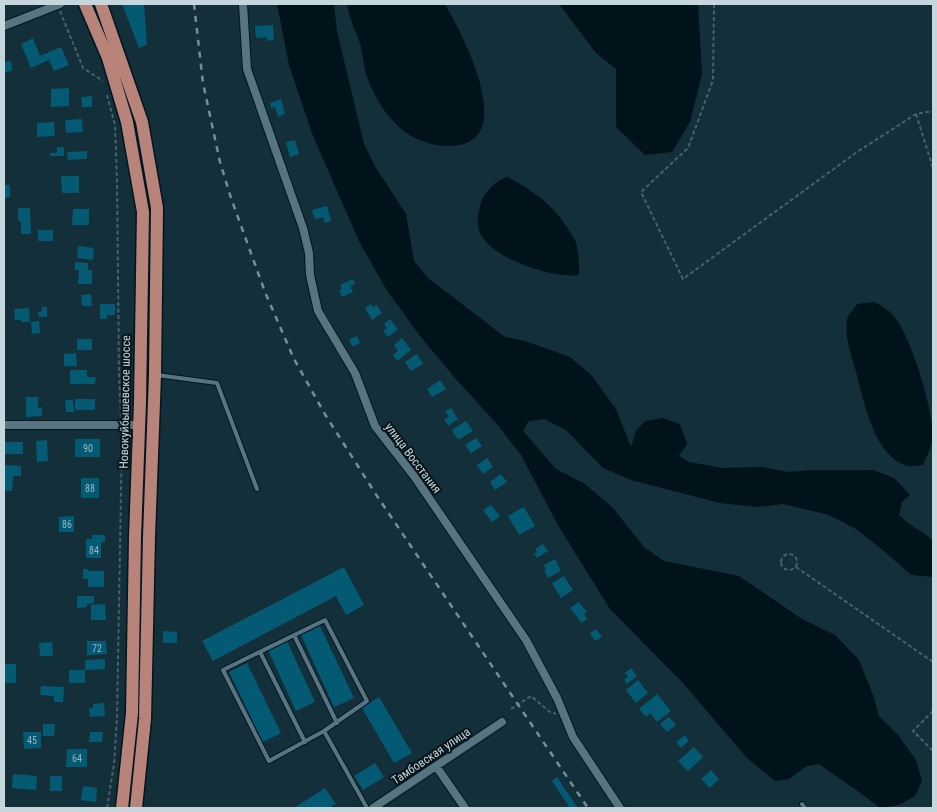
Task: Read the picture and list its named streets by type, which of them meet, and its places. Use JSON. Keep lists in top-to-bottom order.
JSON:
{
  "streets": {
    "main road": ["Новокуйбышевское шоссе"],
    "street": ["улица Восстания", "Тамбовская улица"]
  },
  "house_numbers": [
    "90",
    "88",
    "86",
    "84",
    "72",
    "45",
    "64"
  ]
}
